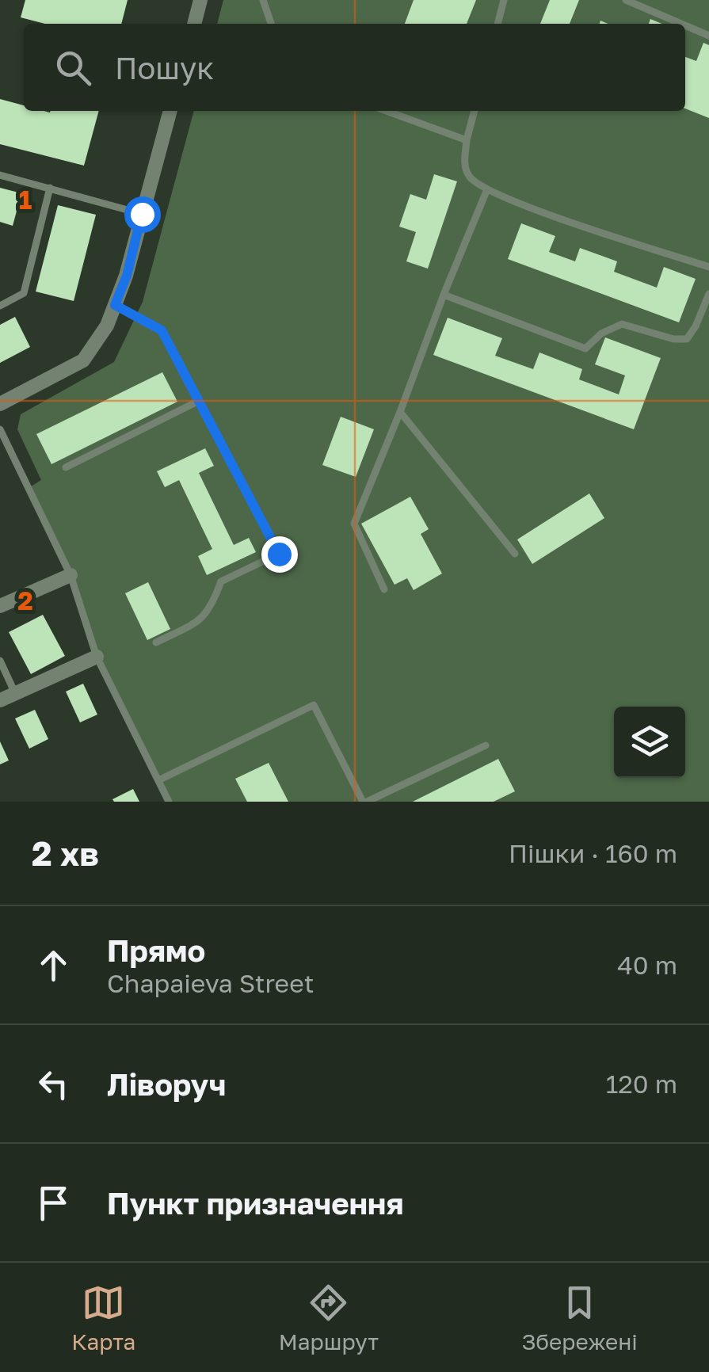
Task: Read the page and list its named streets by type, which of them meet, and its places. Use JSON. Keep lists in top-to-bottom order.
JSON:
{
  "page": {
    "search": "Пошук",
    "heading": ["2 хв", "Пішки · 160 m"],
    "list": [
      ["Прямо", "Chapaieva Street", "40 m"],
      ["Ліворуч", "120 m"],
      "Пункт призначення"
    ],
    "nav": ["Карта", "Маршрут", "Збережені"]
  },
  "grid": {
    "rows": ["1", "2"]
  }
}
